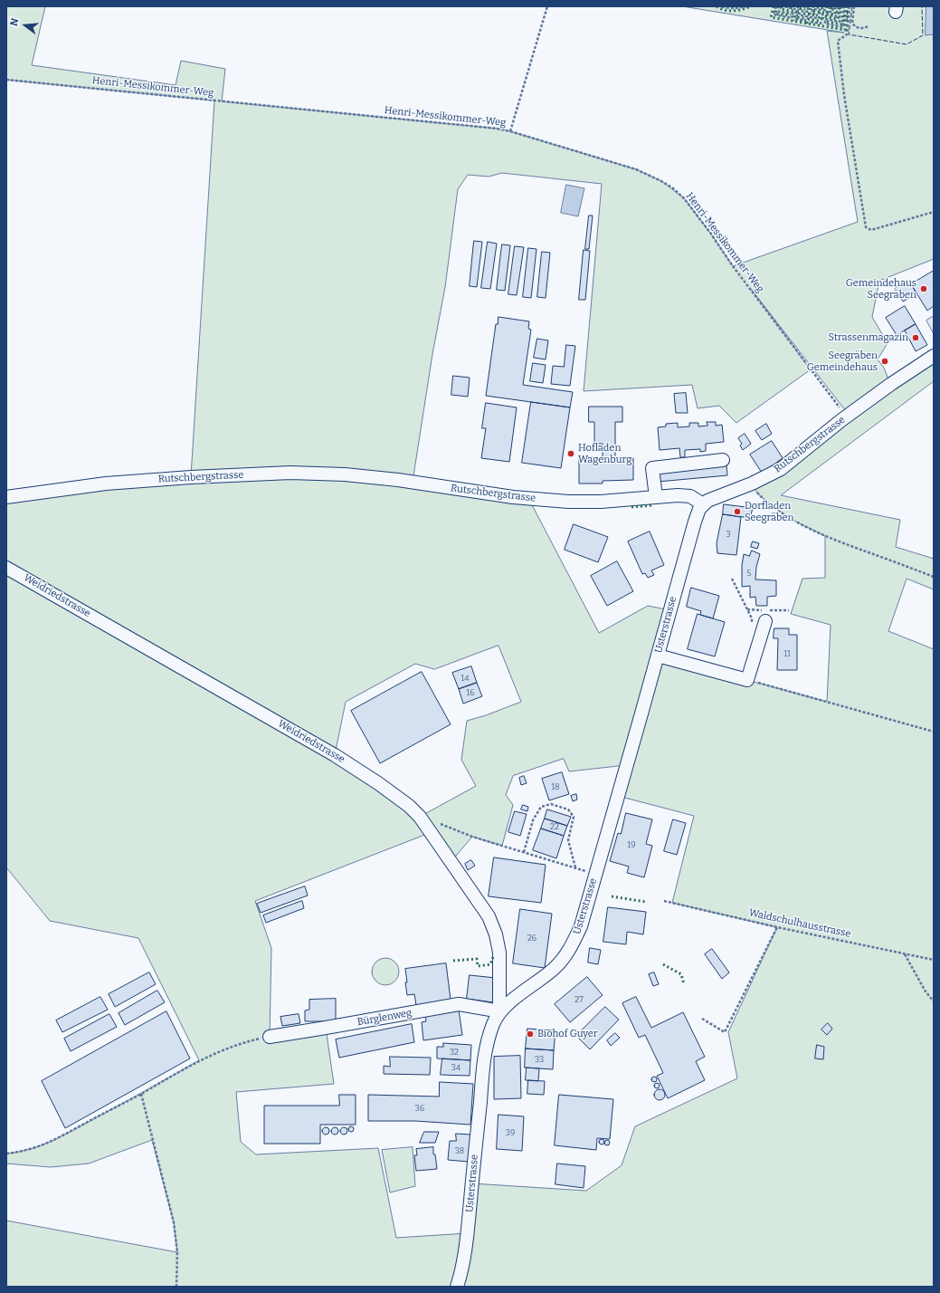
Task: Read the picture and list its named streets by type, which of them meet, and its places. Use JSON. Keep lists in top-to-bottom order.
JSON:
{
  "streets": {
    "street": [
      "Rutschbergstrasse",
      "Weidriedstrasse",
      "Usterstrasse",
      "Bürglenweg"
    ],
    "path": ["Henri-Messikommer-Weg", "Waldschulhausstrasse"]
  },
  "crossings": [
    ["Henri-Messikommer-Weg", "Rutschbergstrasse"],
    ["Rutschbergstrasse", "Usterstrasse"],
    ["Weidriedstrasse", "Usterstrasse"],
    ["Weidriedstrasse", "Bürglenweg"],
    ["Usterstrasse", "Bürglenweg"]
  ],
  "places": [
    "Gemeindehaus Seegräben",
    "Strassenmagazin",
    "Seegräben Gemeindehaus",
    "Hofladen Wagenburg",
    "Dorfladen Seegräben",
    "Biohof Guyer"
  ],
  "house_numbers": [
    "3",
    "5",
    "11",
    "14",
    "16",
    "18",
    "22",
    "19",
    "26",
    "27",
    "32",
    "33",
    "34",
    "36",
    "39",
    "38"
  ],
  "north": "left"
}
